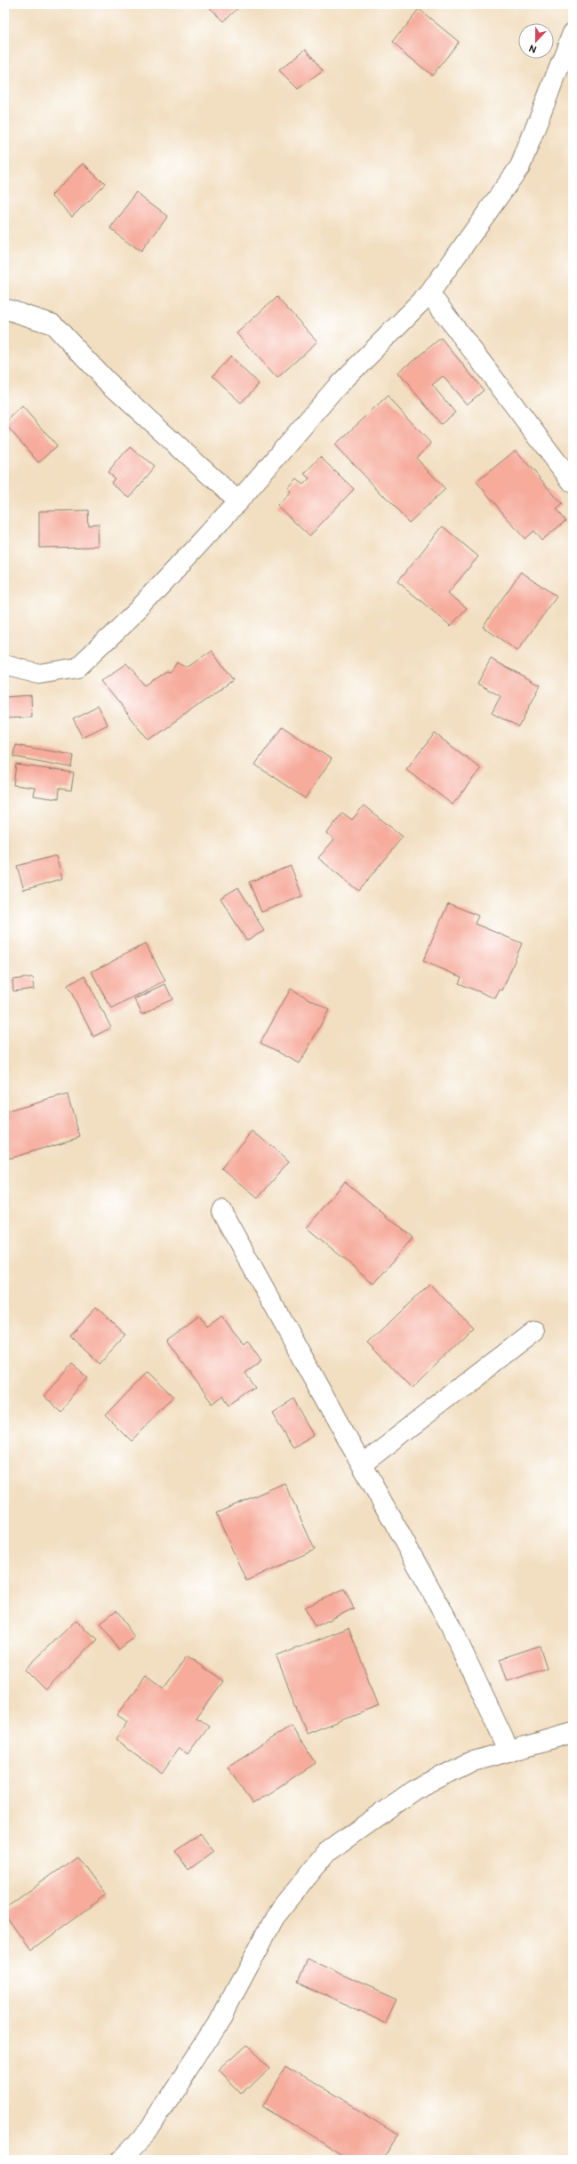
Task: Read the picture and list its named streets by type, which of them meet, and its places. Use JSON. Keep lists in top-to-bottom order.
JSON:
{
  "north": "bottom"
}
